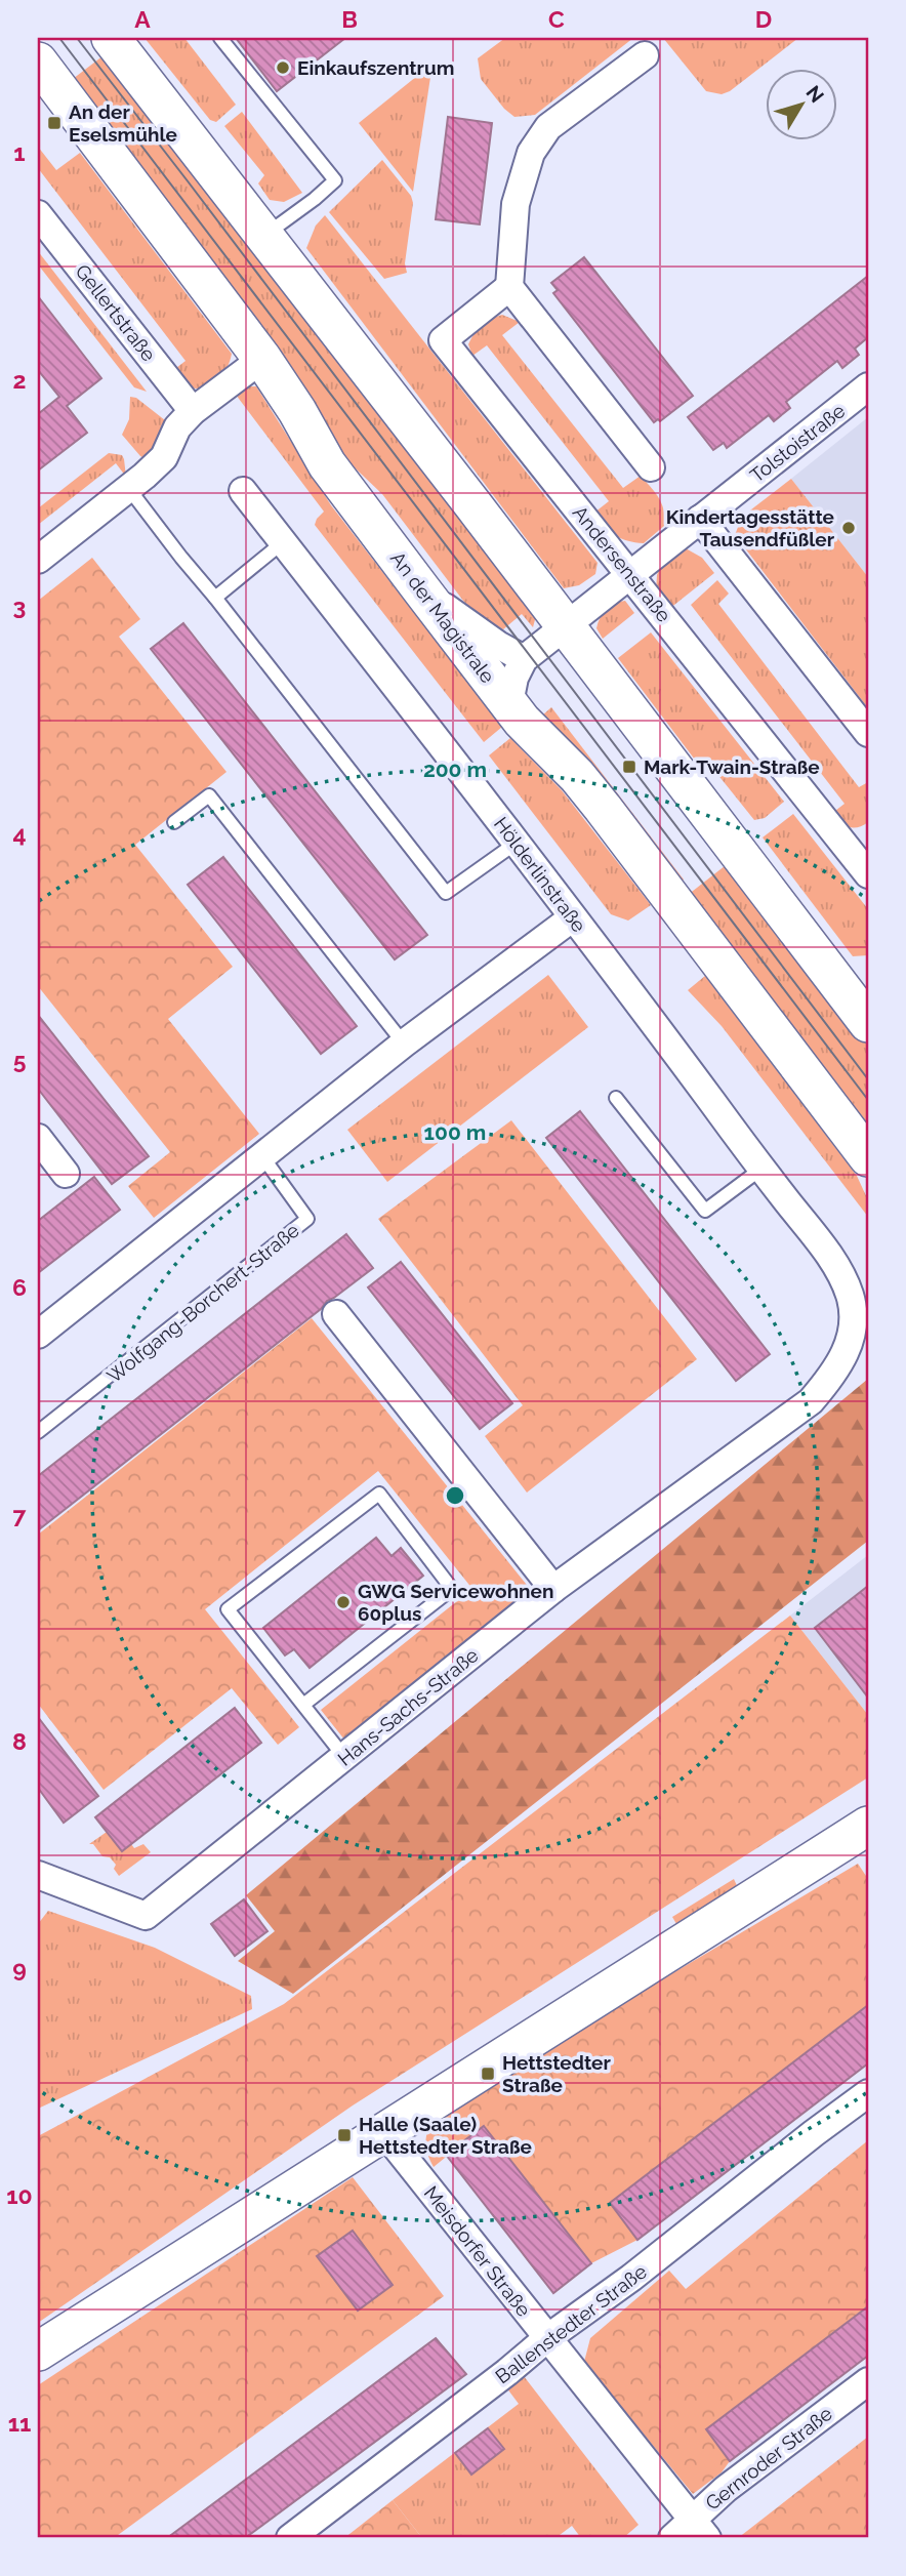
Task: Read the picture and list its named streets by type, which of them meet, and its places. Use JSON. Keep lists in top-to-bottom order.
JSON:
{
  "streets": {
    "main road": ["An der Magistrale"],
    "street": [
      "Gellertstraße",
      "Tolstoistraße",
      "Andersenstraße",
      "Hölderlinstraße",
      "Hans-Sachs-Straße",
      "Meisdorfer Straße",
      "Ballenstedter Straße",
      "Gernroder Straße"
    ],
    "lane": ["Wolfgang-Borchert-Straße"]
  },
  "crossings": [
    ["Tolstoistraße", "Andersenstraße"],
    ["Hölderlinstraße", "Hans-Sachs-Straße"],
    ["Meisdorfer Straße", "Ballenstedter Straße"],
    ["Meisdorfer Straße", "Gernroder Straße"]
  ],
  "places": {
    "other": ["Einkaufszentrum", "Kindertagesstätte Tausendfüßler", "GWG Servicewohnen 60plus"],
    "transit": [
      "An der Eselsmühle",
      "Mark-Twain-Straße",
      "Hettstedter Straße",
      "Halle (Saale) Hettstedter Straße"
    ]
  },
  "north": "top right",
  "grid": {
    "columns": [
      "A",
      "B",
      "C",
      "D"
    ],
    "rows": [
      "1",
      "2",
      "3",
      "4",
      "5",
      "6",
      "7",
      "8",
      "9",
      "10",
      "11"
    ]
  },
  "rings": ["200 m", "100 m"]
}
